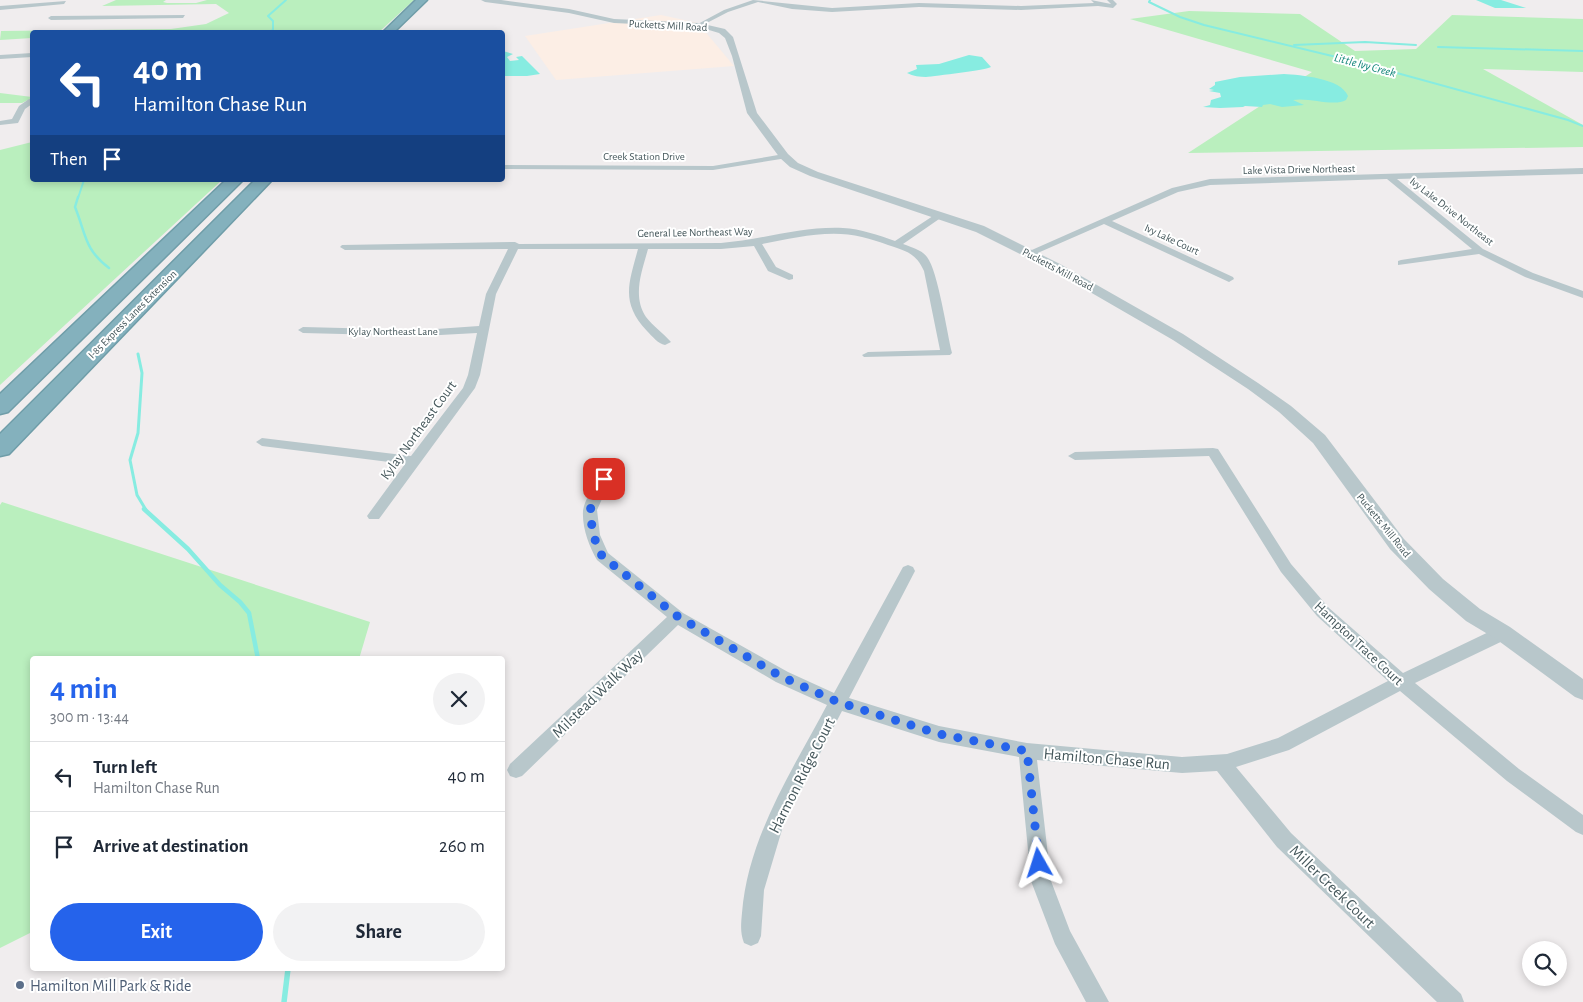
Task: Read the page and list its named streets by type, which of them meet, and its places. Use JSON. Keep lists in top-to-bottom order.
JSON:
{
  "streets": {
    "highway": ["I-85 Express Lanes Extension"],
    "street": [
      "Pucketts Mill Road",
      "Creek Station Drive",
      "Lake Vista Drive Northeast",
      "Ivy Lake Drive Northeast",
      "General Lee Northeast Way",
      "Ivy Lake Court",
      "Kylay Northeast Lane",
      "Kylay Northeast Court",
      "Hampton Trace Court",
      "Milstead Walk Way",
      "Hamilton Chase Run",
      "Harmon Ridge Court",
      "Miller Creek Court"
    ]
  },
  "crossings": [
    ["Pucketts Mill Road", "Creek Station Drive"],
    ["Pucketts Mill Road", "Lake Vista Drive Northeast"],
    ["Pucketts Mill Road", "Hamilton Chase Run"],
    ["Lake Vista Drive Northeast", "Ivy Lake Drive Northeast"],
    ["Lake Vista Drive Northeast", "Ivy Lake Court"],
    ["General Lee Northeast Way", "Kylay Northeast Court"],
    ["Kylay Northeast Lane", "Kylay Northeast Court"],
    ["Hampton Trace Court", "Hamilton Chase Run"],
    ["Milstead Walk Way", "Hamilton Chase Run"],
    ["Hamilton Chase Run", "Harmon Ridge Court"],
    ["Hamilton Chase Run", "Miller Creek Court"]
  ],
  "water": ["Little Ivy Creek"],
  "places": ["Hamilton Mill Park & Ride"],
  "page": {
    "turn": ["40 m", "Hamilton Chase Run"],
    "then": "Then",
    "heading": ["4 min", "300 m · 13:44"],
    "list": [
      {
        "name": "Turn left",
        "note": "Hamilton Chase Run",
        "value": "40 m"
      },
      {
        "name": "Arrive at destination",
        "value": "260 m"
      }
    ],
    "buttons": ["Exit", "Share"]
  }
}
